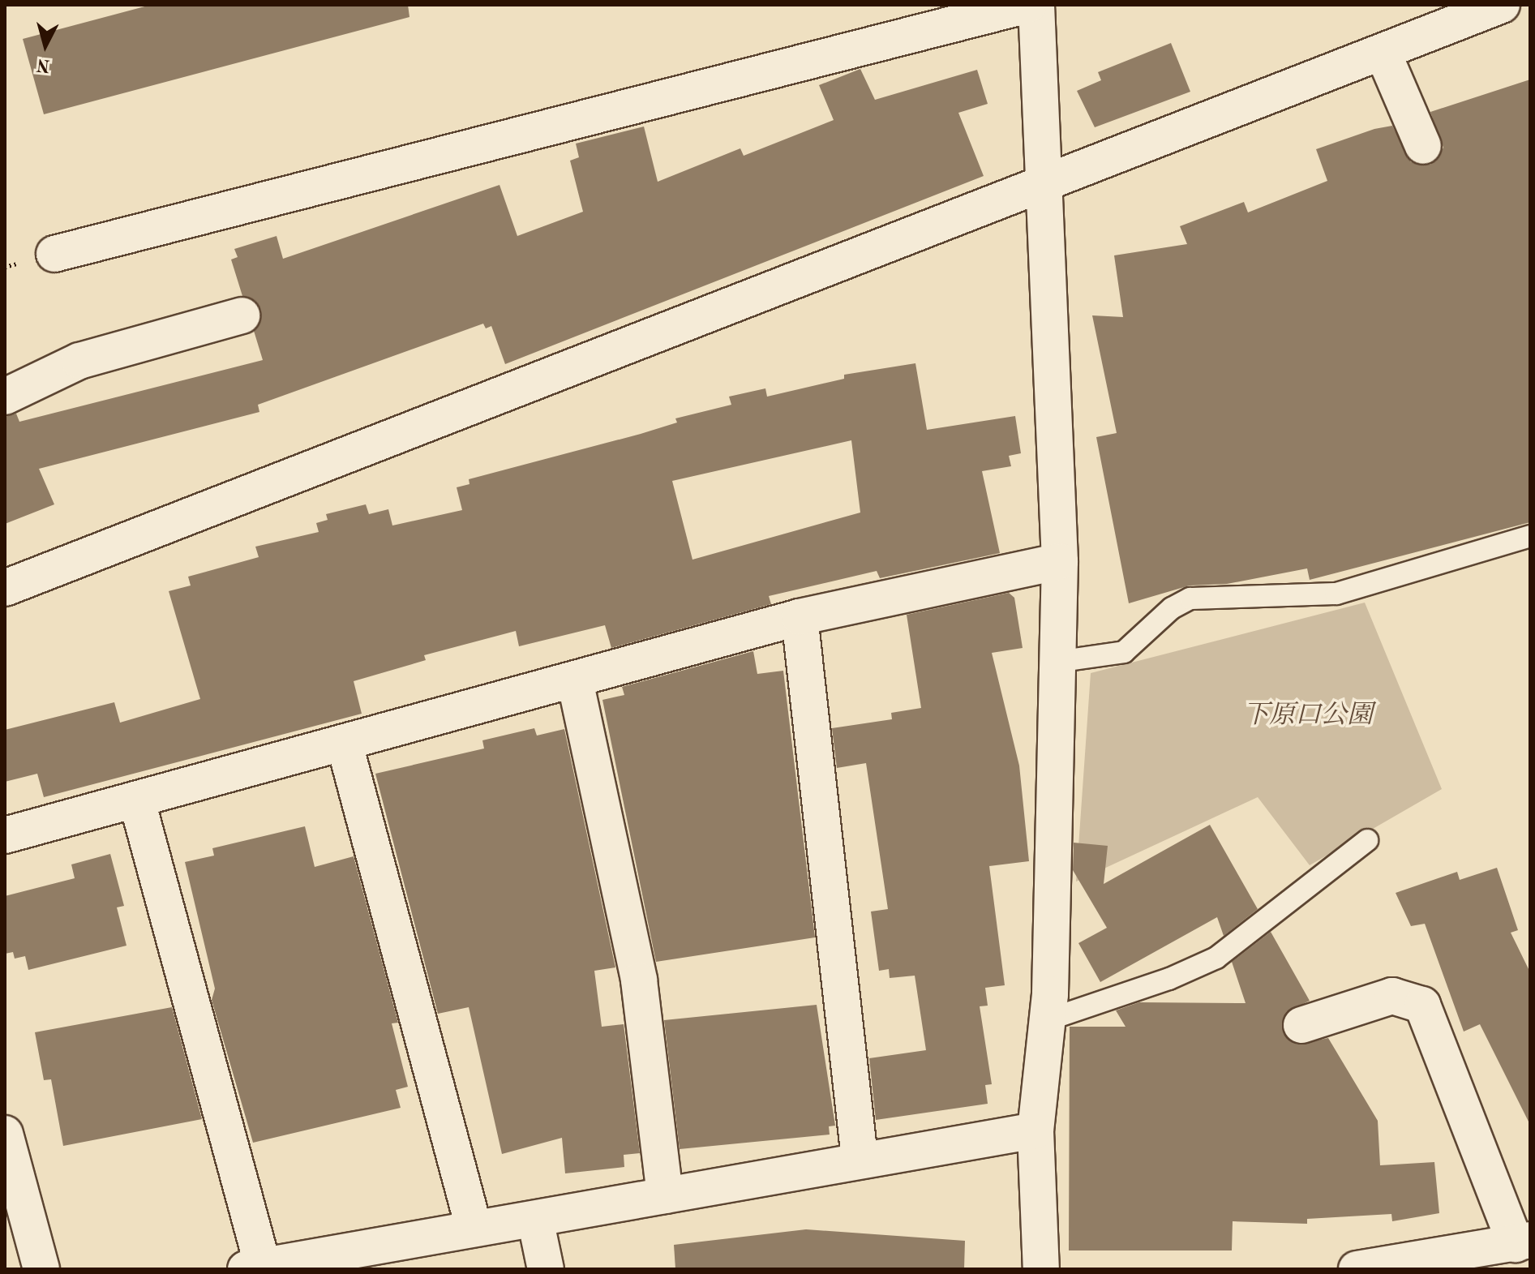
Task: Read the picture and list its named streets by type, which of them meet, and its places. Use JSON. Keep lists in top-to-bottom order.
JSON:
{
  "parks": ["下原口公園"],
  "north": "bottom"
}
